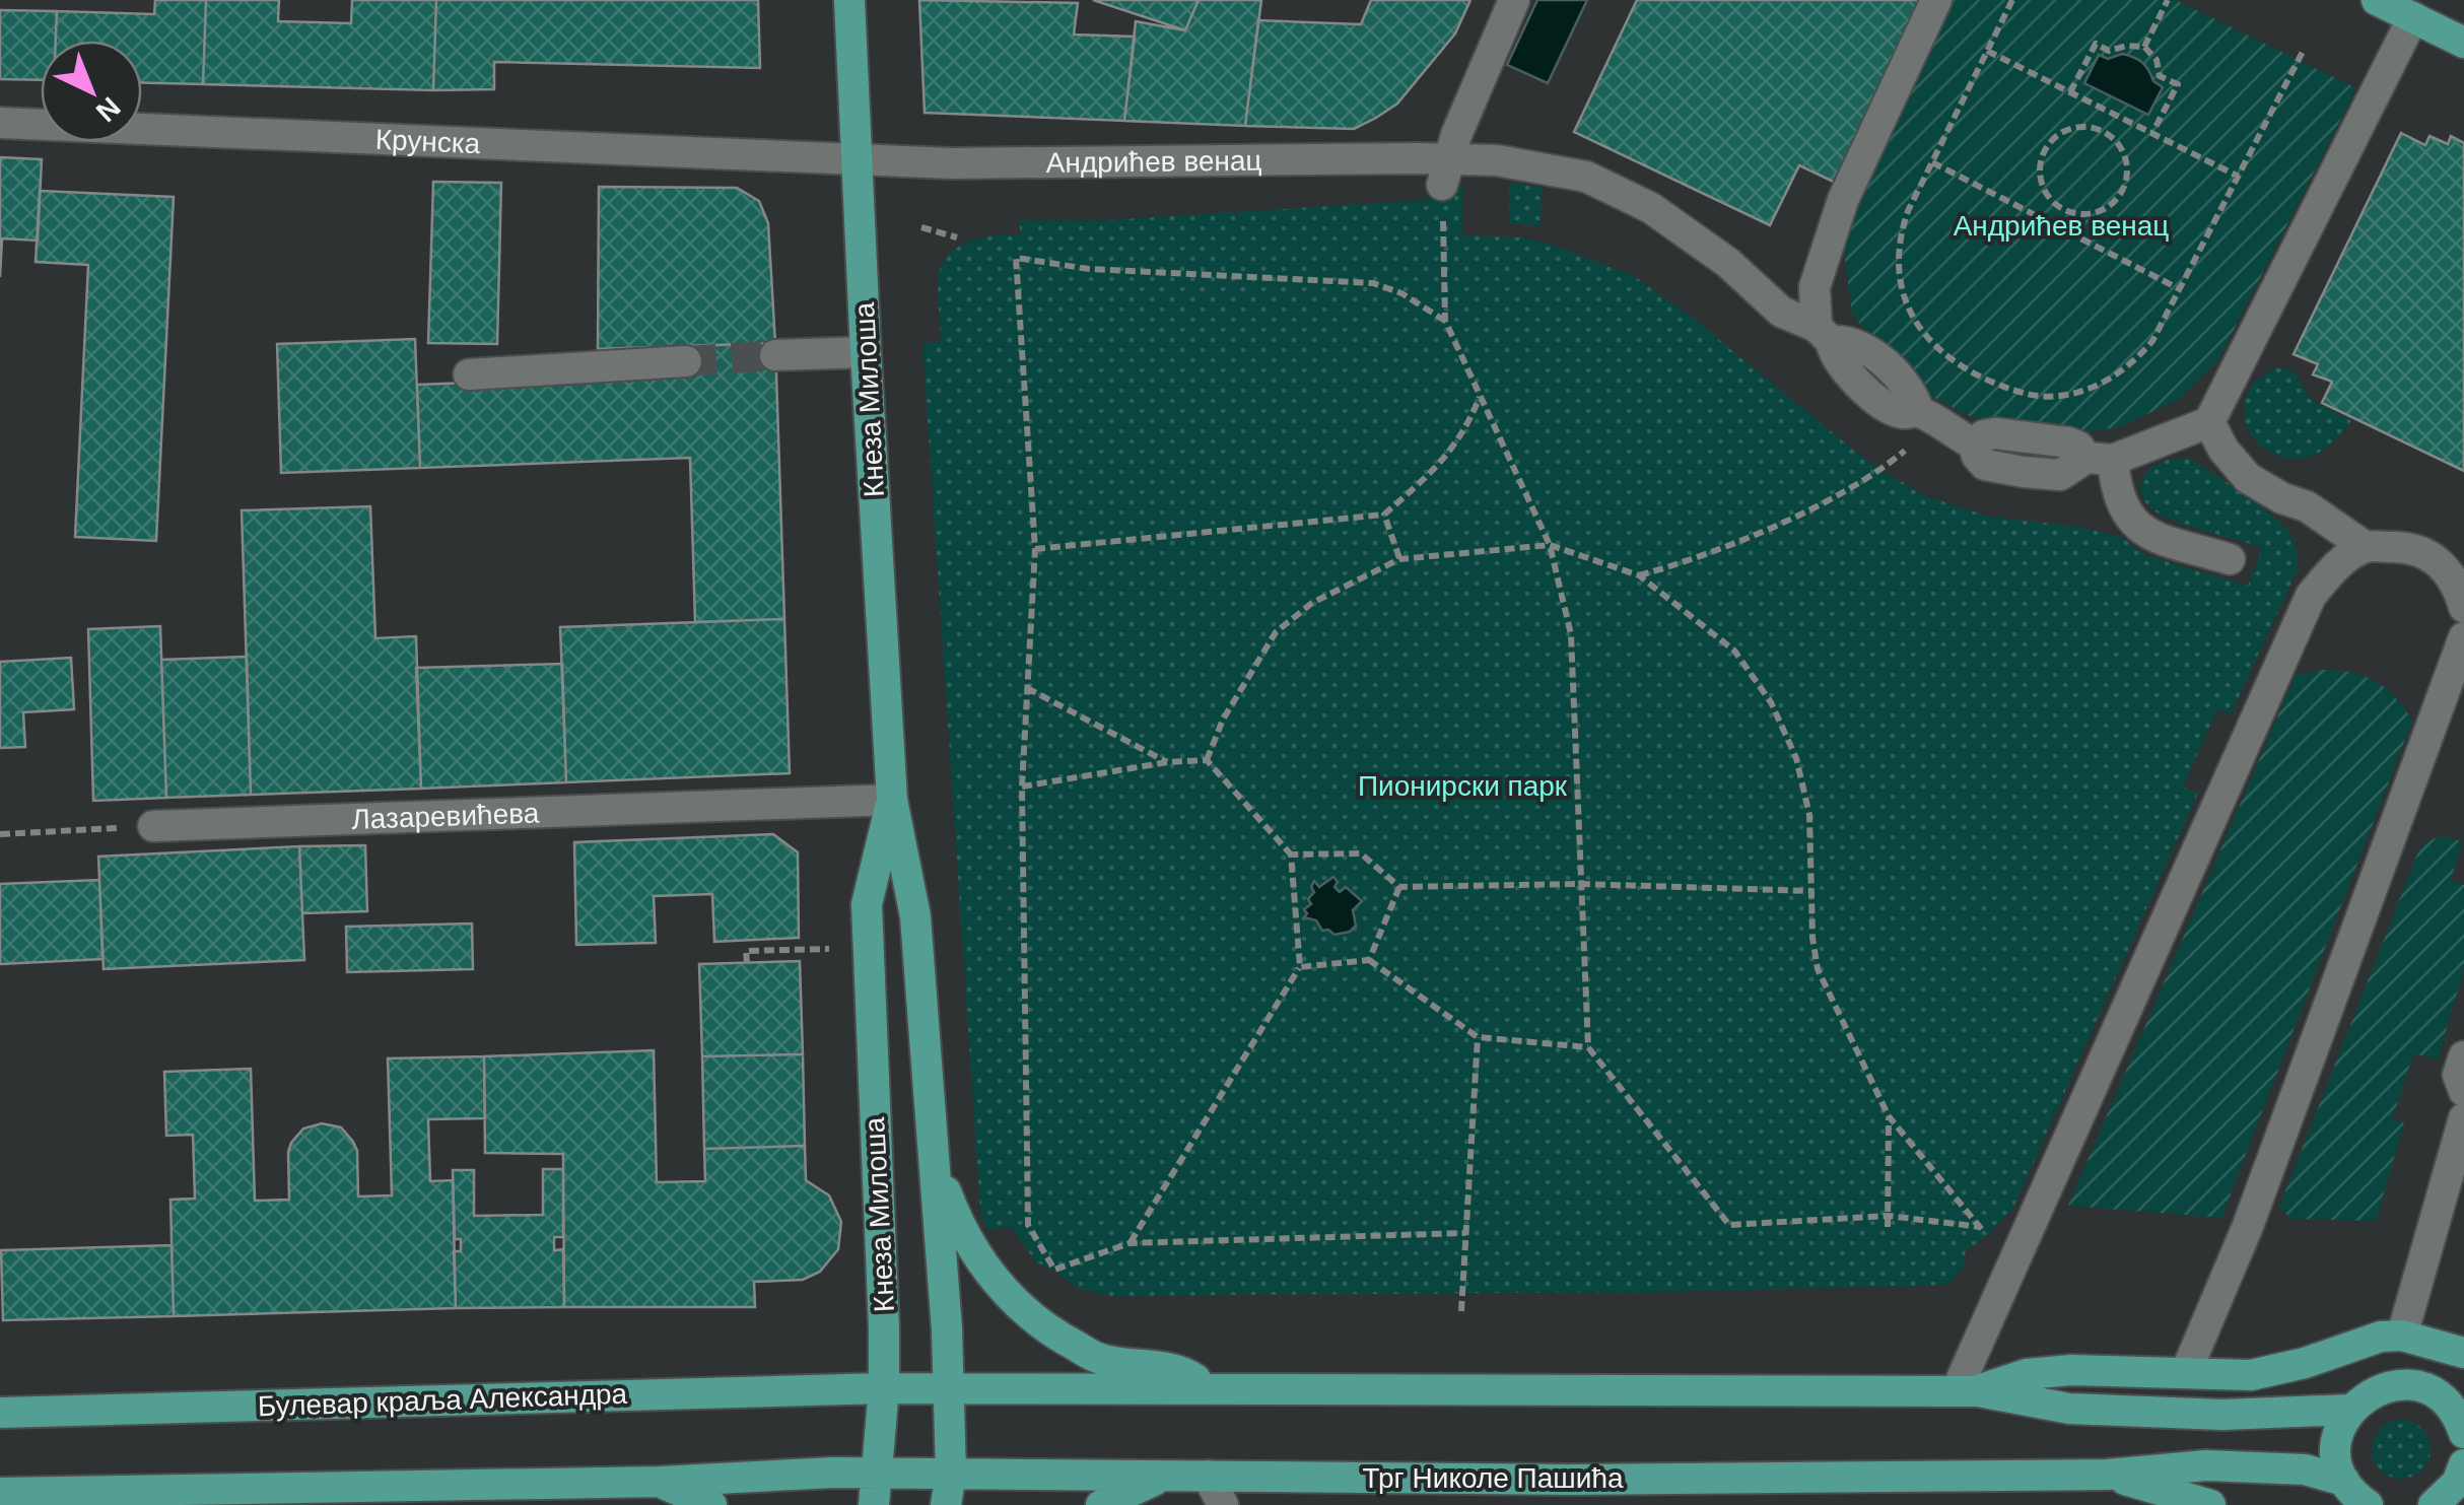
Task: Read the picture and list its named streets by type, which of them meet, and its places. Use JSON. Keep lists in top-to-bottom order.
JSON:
{
  "streets": {
    "main road": ["Кнеза Милоша", "Булевар краља Александра", "Трг Николе Пашића"],
    "street": ["Крунска", "Андрићев венац", "Лазаревићева"]
  },
  "crossings": [
    ["Крунска", "Андрићев венац"],
    ["Крунска", "Кнеза Милоша"],
    ["Андрићев венац", "Кнеза Милоша"],
    ["Кнеза Милоша", "Лазаревићева"],
    ["Кнеза Милоша", "Булевар краља Александра"],
    ["Кнеза Милоша", "Трг Николе Пашића"]
  ],
  "parks": ["Андрићев венац", "Пионирски парк"],
  "north": "bottom right"
}
